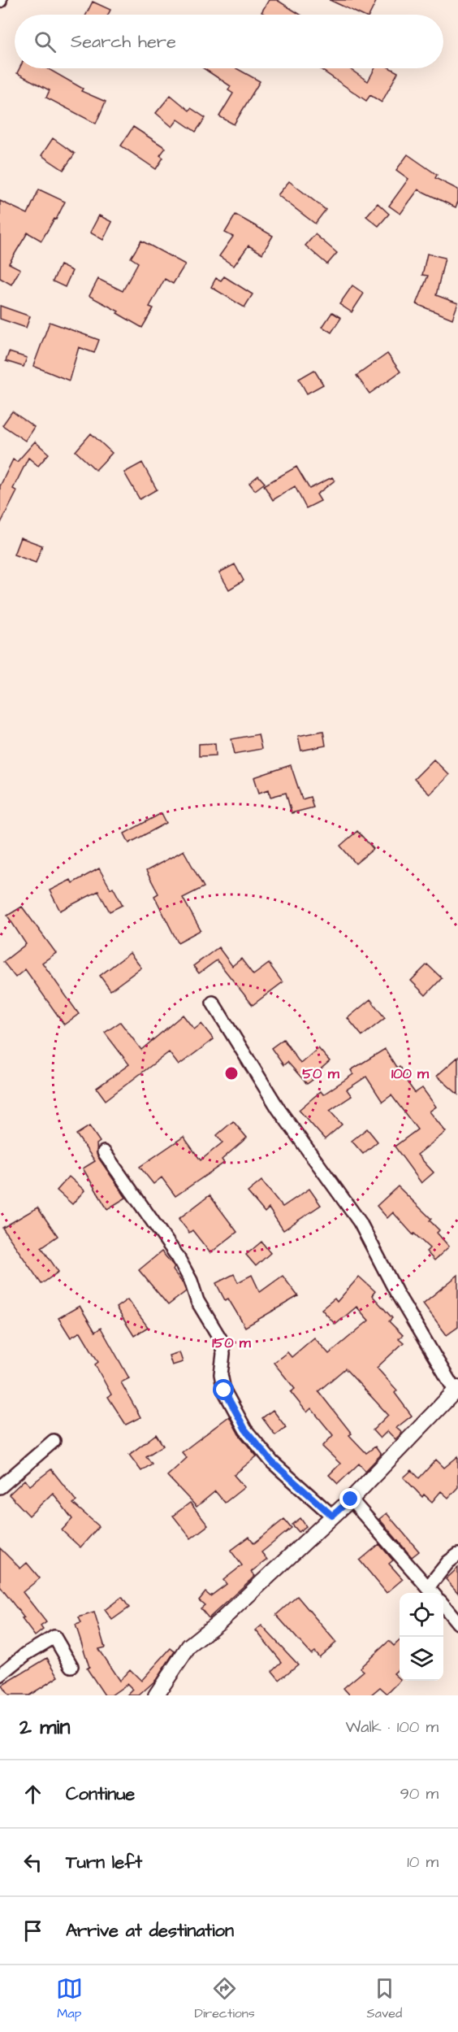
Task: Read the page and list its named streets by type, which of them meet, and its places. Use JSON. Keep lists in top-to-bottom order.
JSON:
{
  "page": {
    "search": "Search here",
    "heading": ["2 min", "Walk · 100 m"],
    "list": [
      ["Continue", "90 m"],
      ["Turn left", "10 m"],
      "Arrive at destination"
    ],
    "nav": ["Map", "Directions", "Saved"]
  },
  "rings": ["50 m", "100 m", "150 m"]
}
